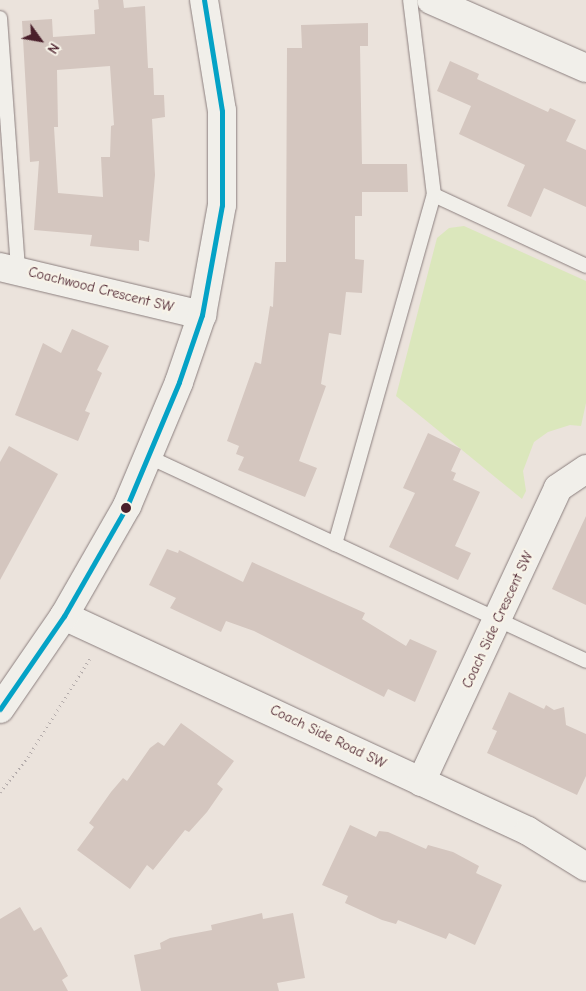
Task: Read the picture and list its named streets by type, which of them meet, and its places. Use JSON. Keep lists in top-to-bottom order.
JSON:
{
  "streets": {
    "street": ["Coachwood Crescent SW", "Coach Side Crescent SW", "Coach Side Road SW"]
  },
  "crossings": [
    ["Coach Side Crescent SW", "Coach Side Road SW"]
  ],
  "north": "bottom right"
}
